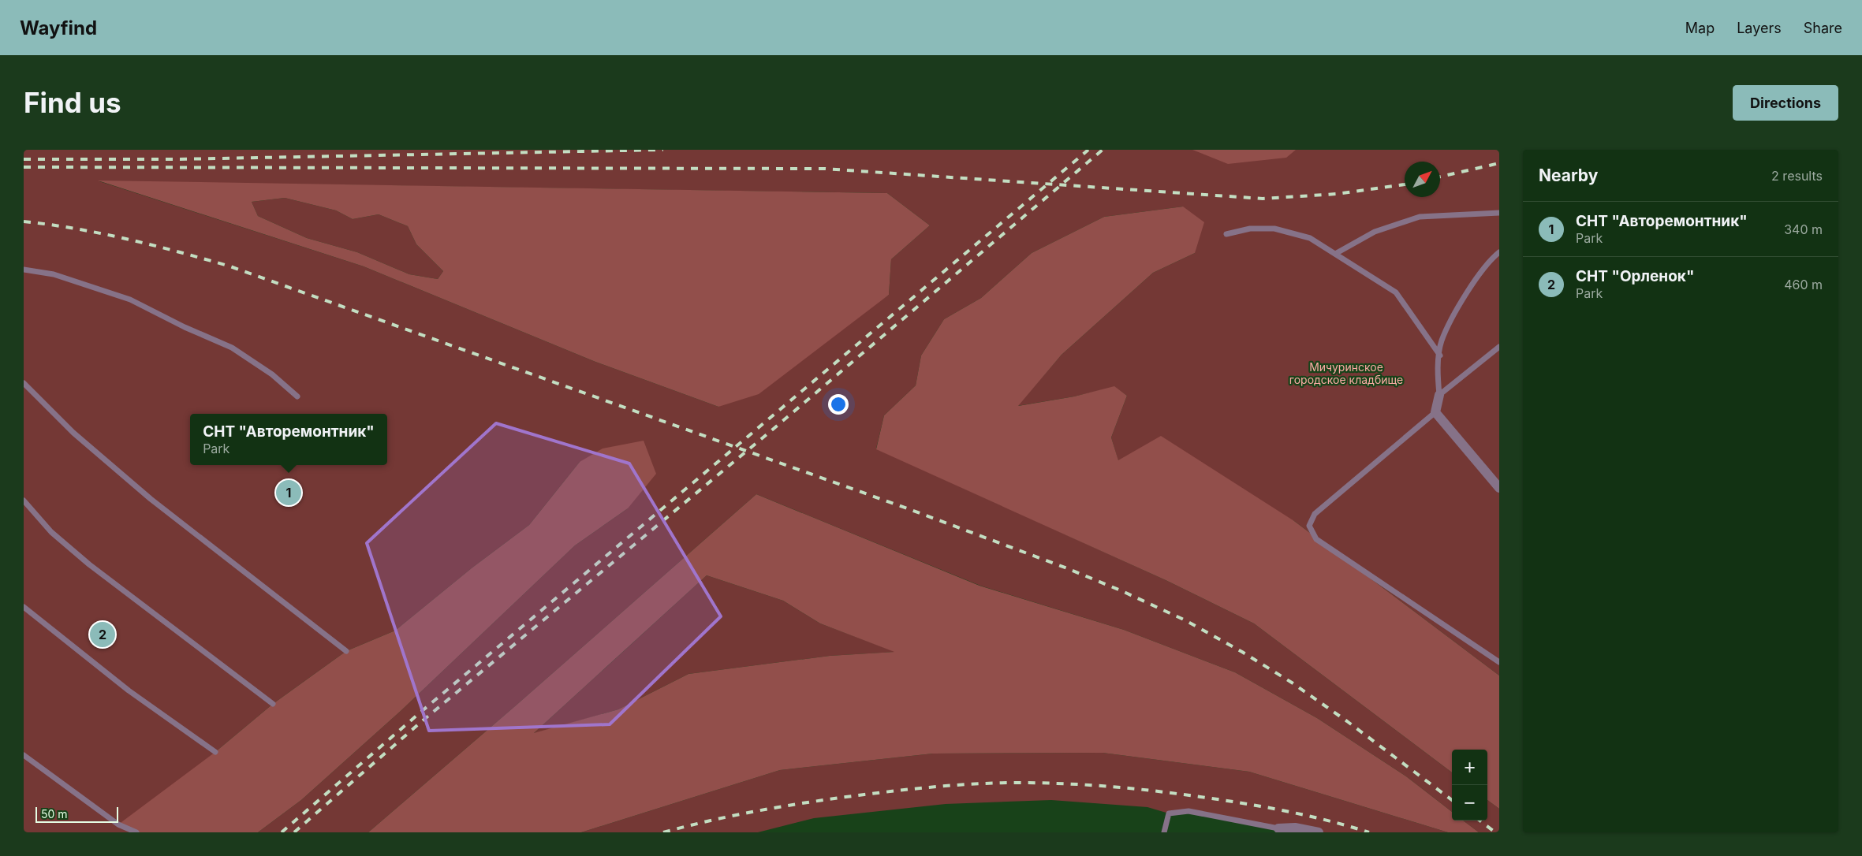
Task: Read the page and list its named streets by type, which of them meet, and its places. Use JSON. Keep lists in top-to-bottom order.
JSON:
{
  "parks": ["Мичуринское городское кладбище"],
  "scale_bar": "50 m",
  "north": "top right",
  "page": {
    "header": "Wayfind",
    "nav": ["Map", "Layers", "Share"],
    "buttons": "Directions",
    "title": "Find us",
    "heading": ["Nearby", "2 results"],
    "list": [
      {
        "mark": "1",
        "name": "СНТ \"Авторемонтник\"",
        "note": "Park",
        "value": "340 m"
      },
      {
        "mark": "2",
        "name": "СНТ \"Орленок\"",
        "note": "Park",
        "value": "460 m"
      }
    ],
    "popup": ["СНТ \"Авторемонтник\"", "Park"],
    "pins": ["1", "2"],
    "map_buttons": ["+", "−"],
    "scale": "50 m"
  }
}
